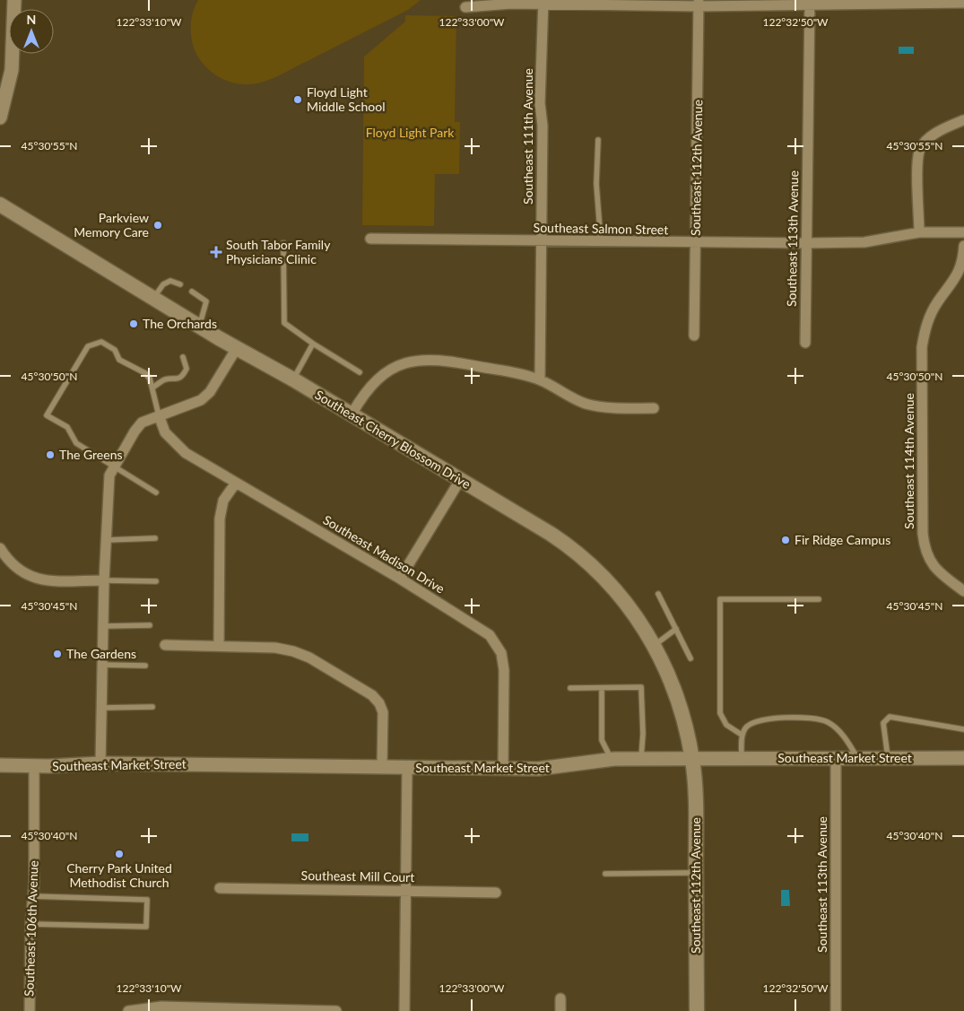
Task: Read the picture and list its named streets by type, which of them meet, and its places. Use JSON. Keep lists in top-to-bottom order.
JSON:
{
  "streets": {
    "main road": ["Southeast 112th Avenue", "Southeast Cherry Blossom Drive"],
    "street": [
      "Southeast 111th Avenue",
      "Southeast Salmon Street",
      "Southeast 113th Avenue",
      "Southeast 114th Avenue",
      "Southeast Madison Drive",
      "Southeast Market Street",
      "Southeast Mill Court",
      "Southeast 106th Avenue"
    ]
  },
  "crossings": [
    ["Southeast 111th Avenue", "Southeast Salmon Street"],
    ["Southeast 112th Avenue", "Southeast Salmon Street"],
    ["Southeast 112th Avenue", "Southeast Cherry Blossom Drive"],
    ["Southeast 112th Avenue", "Southeast Market Street"],
    ["Southeast Salmon Street", "Southeast 113th Avenue"],
    ["Southeast 113th Avenue", "Southeast Market Street"],
    ["Southeast Cherry Blossom Drive", "Southeast Market Street"],
    ["Southeast Madison Drive", "Southeast Market Street"],
    ["Southeast Market Street", "Southeast 106th Avenue"]
  ],
  "parks": ["Floyd Light Park"],
  "places": {
    "other": [
      "Floyd Light Middle School",
      "Parkview Memory Care",
      "The Orchards",
      "The Greens",
      "Fir Ridge Campus",
      "The Gardens",
      "Cherry Park United Methodist Church"
    ],
    "health": ["South Tabor Family Physicians Clinic"]
  },
  "north": "top",
  "coordinates": [
    "122°33'10\"W",
    "122°33'00\"W",
    "122°32'50\"W",
    "45°30'55\"N",
    "45°30'50\"N",
    "45°30'45\"N",
    "45°30'40\"N"
  ]
}
